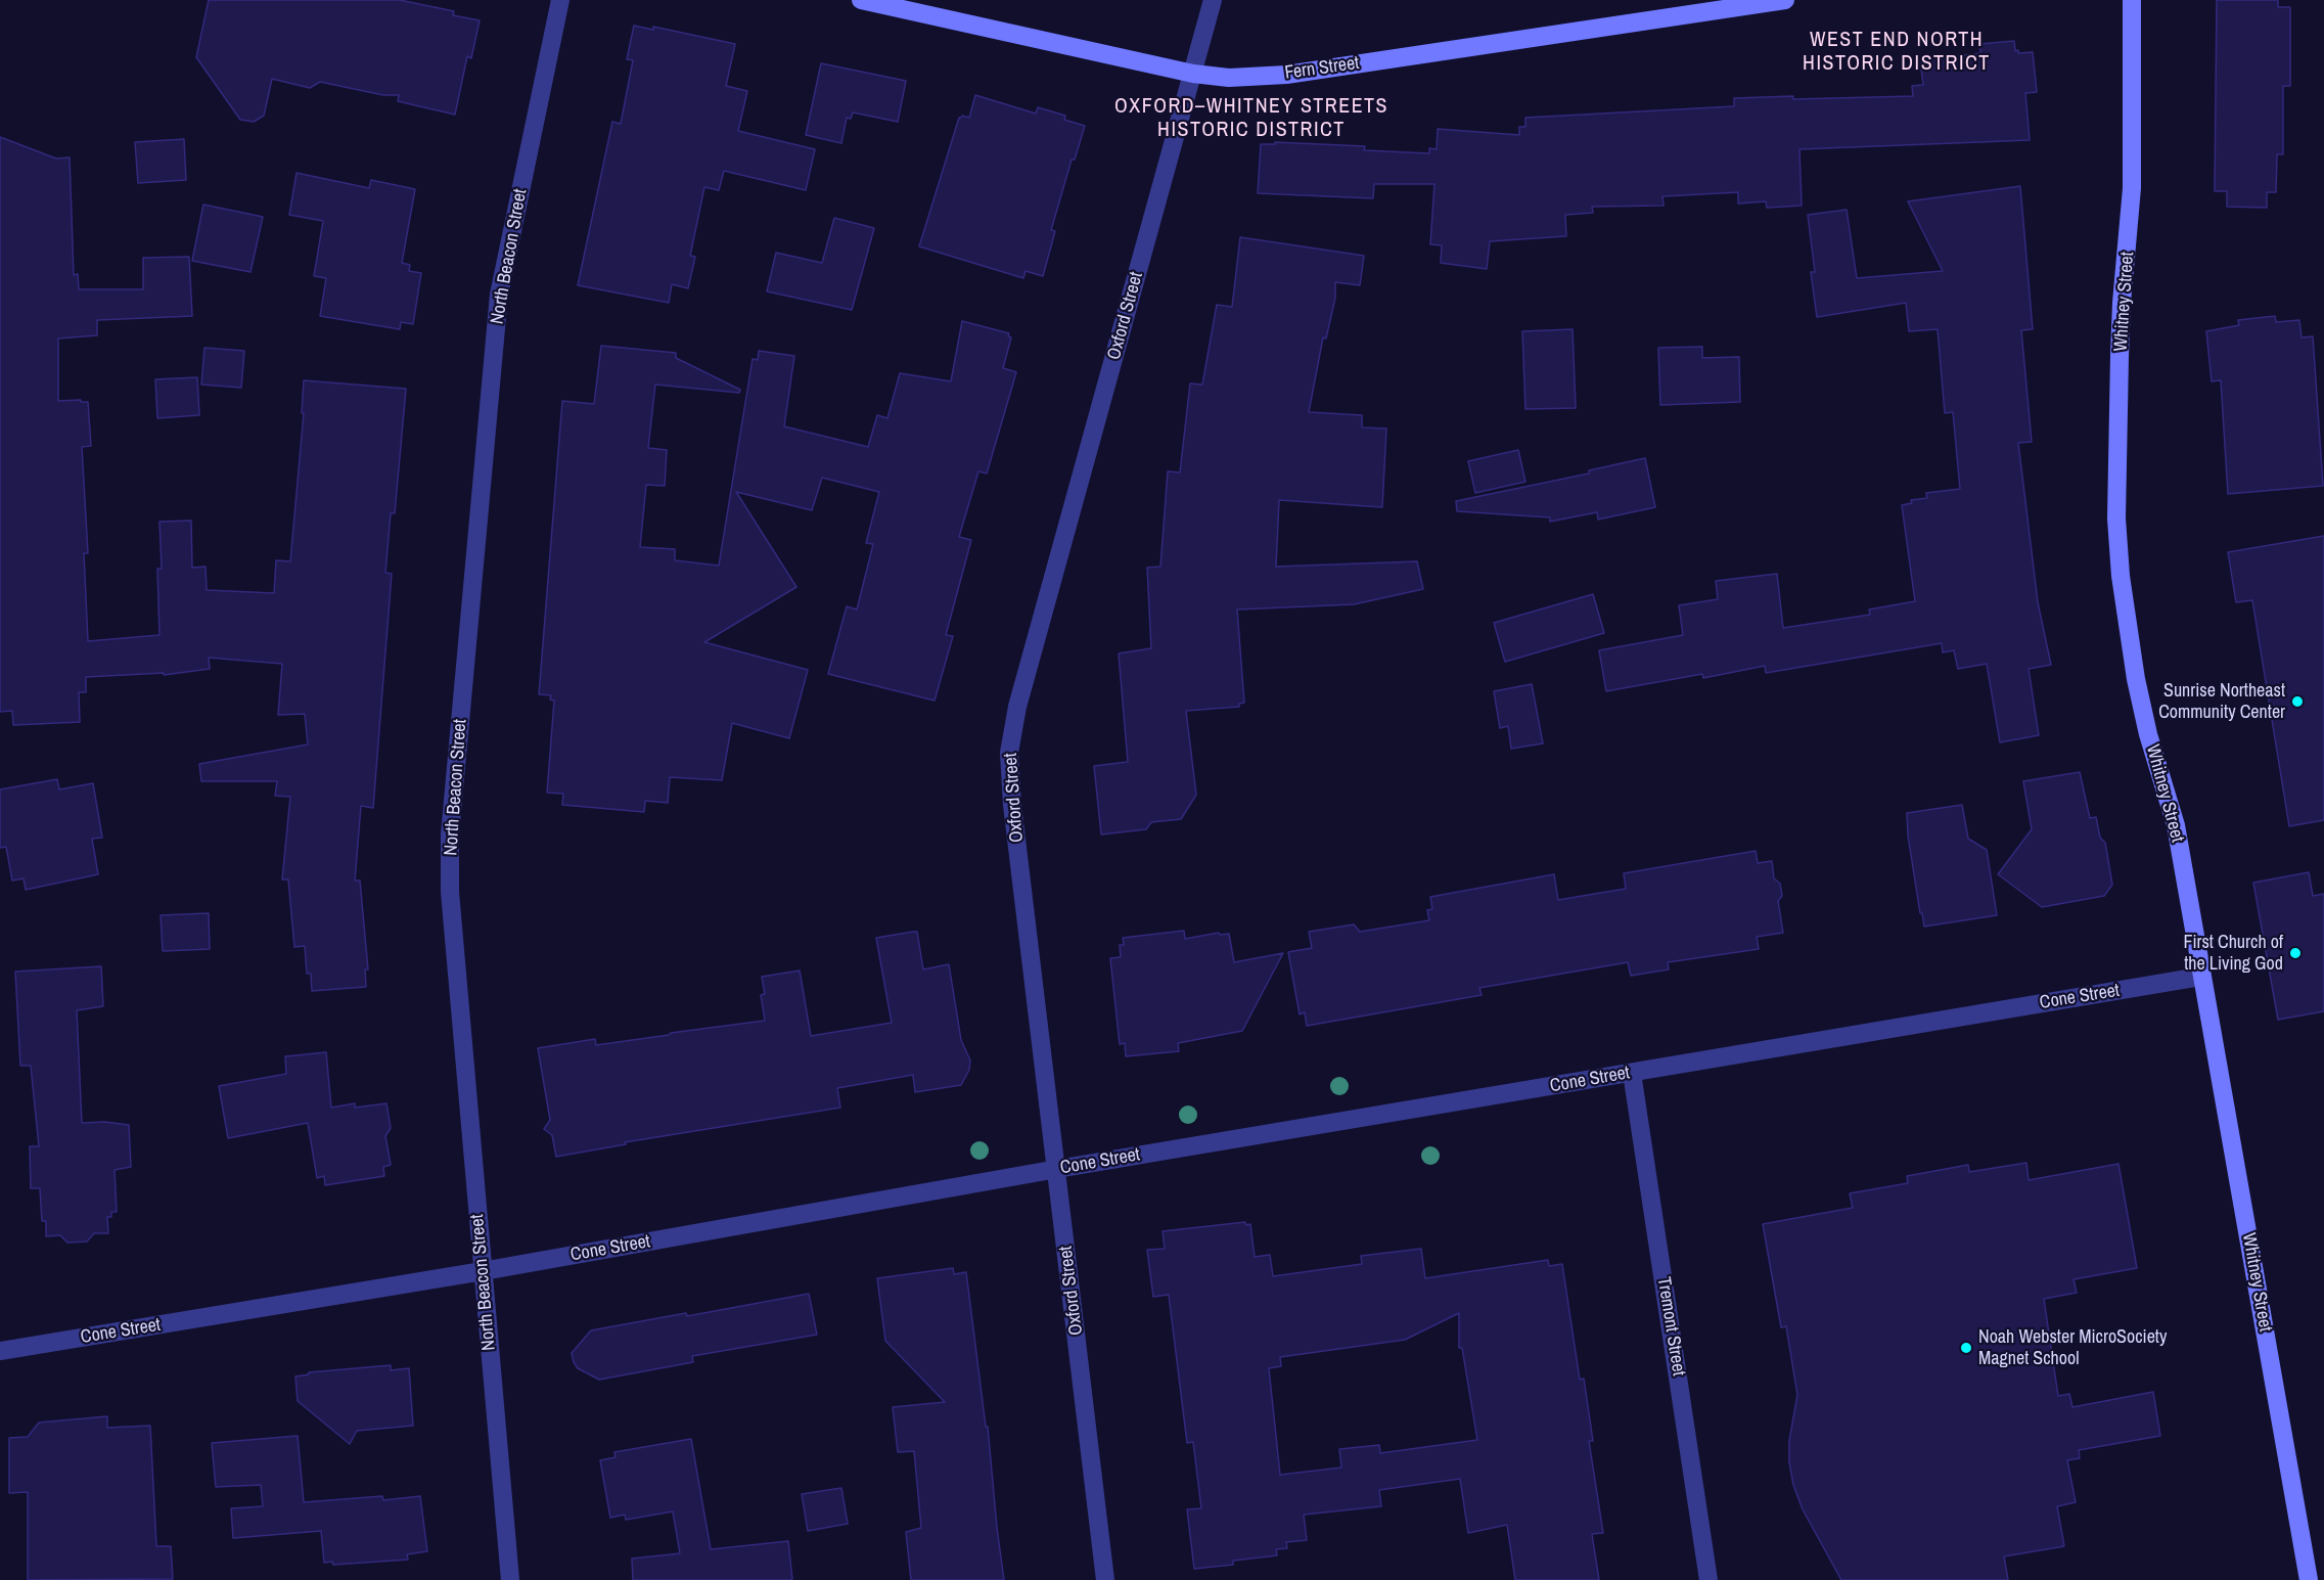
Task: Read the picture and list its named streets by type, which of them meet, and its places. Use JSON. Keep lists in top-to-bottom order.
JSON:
{
  "streets": {
    "main road": ["Fern Street", "Whitney Street"],
    "street": [
      "North Beacon Street",
      "Oxford Street",
      "Cone Street",
      "Tremont Street"
    ]
  },
  "crossings": [
    ["Fern Street", "Oxford Street"],
    ["North Beacon Street", "Cone Street"],
    ["Whitney Street", "Cone Street"],
    ["Oxford Street", "Cone Street"],
    ["Cone Street", "Tremont Street"]
  ],
  "districts": ["WEST END NORTH HISTORIC DISTRICT", "OXFORD–WHITNEY STREETS HISTORIC DISTRICT"],
  "places": ["Sunrise Northeast Community Center", "First Church of the Living God", "Noah Webster MicroSociety Magnet School"]
}
